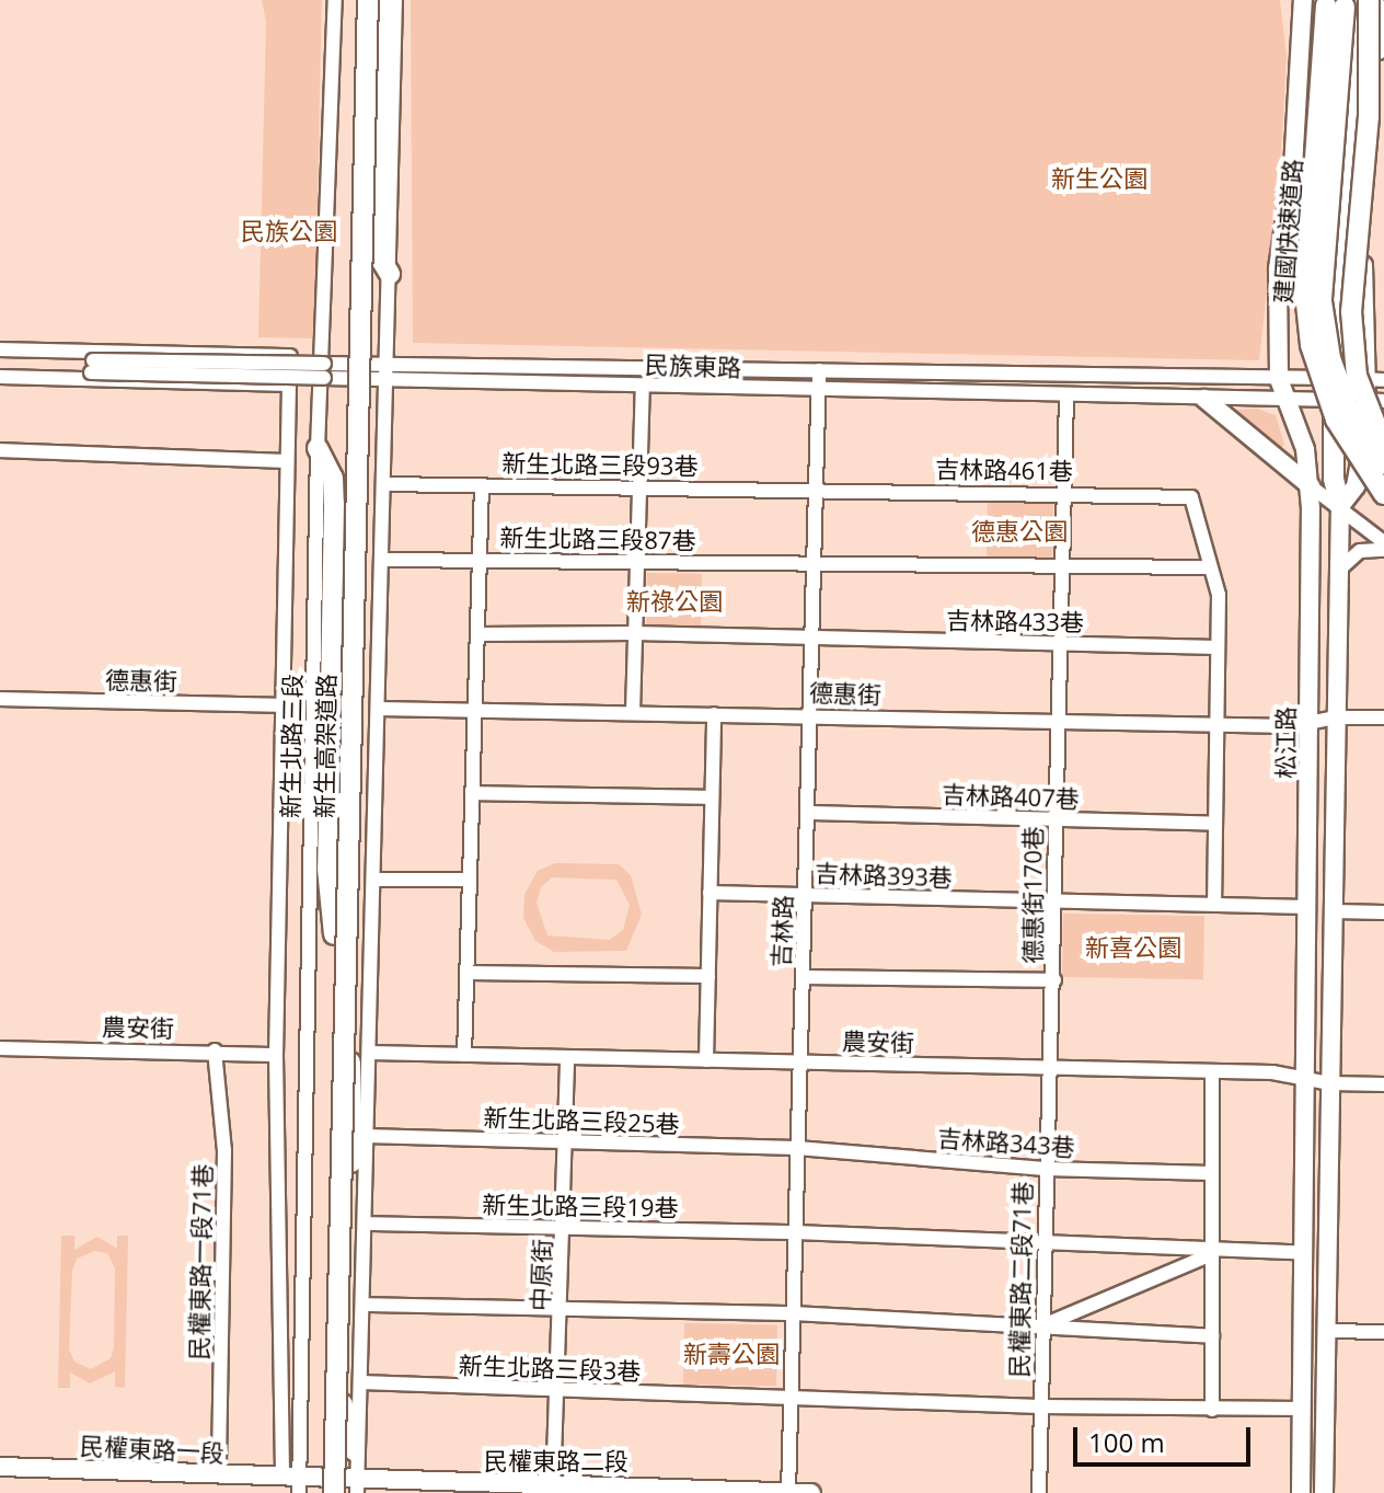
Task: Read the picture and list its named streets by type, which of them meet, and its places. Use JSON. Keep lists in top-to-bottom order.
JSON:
{
  "streets": {
    "highway": ["建國快速道路", "新生高架道路"],
    "main road": ["松江路", "民權東路一段", "民權東路二段"],
    "street": [
      "民族東路",
      "新生北路三段93巷",
      "吉林路461巷",
      "新生北路三段87巷",
      "吉林路433巷",
      "德惠街",
      "新生北路三段",
      "吉林路407巷",
      "吉林路393巷",
      "德惠街170巷",
      "吉林路",
      "農安街",
      "新生北路三段25巷",
      "吉林路343巷",
      "新生北路三段19巷",
      "民權東路一段71巷",
      "中原街",
      "民權東路二段71巷",
      "新生北路三段3巷"
    ]
  },
  "crossings": [
    ["民族東路", "松江路"],
    ["民族東路", "新生北路三段"],
    ["民族東路", "德惠街170巷"],
    ["民族東路", "吉林路"],
    ["新生北路三段93巷", "吉林路461巷"],
    ["新生北路三段93巷", "吉林路"],
    ["吉林路461巷", "新生北路三段87巷"],
    ["吉林路461巷", "德惠街170巷"],
    ["吉林路461巷", "吉林路"],
    ["新生北路三段87巷", "德惠街170巷"],
    ["新生北路三段87巷", "吉林路"],
    ["吉林路433巷", "德惠街170巷"],
    ["吉林路433巷", "吉林路"],
    ["德惠街", "松江路"],
    ["德惠街", "新生北路三段"],
    ["德惠街", "德惠街170巷"],
    ["德惠街", "吉林路"],
    ["松江路", "吉林路393巷"],
    ["松江路", "農安街"],
    ["松江路", "新生北路三段19巷"],
    ["松江路", "新生北路三段3巷"],
    ["新生北路三段", "農安街"],
    ["新生北路三段", "民權東路一段"],
    ["新生北路三段", "民權東路二段"],
    ["吉林路407巷", "德惠街170巷"],
    ["吉林路407巷", "吉林路"],
    ["吉林路393巷", "德惠街170巷"],
    ["吉林路393巷", "吉林路"],
    ["德惠街170巷", "農安街"],
    ["德惠街170巷", "民權東路二段71巷"],
    ["吉林路", "農安街"],
    ["吉林路", "新生北路三段25巷"],
    ["吉林路", "吉林路343巷"],
    ["吉林路", "新生北路三段19巷"],
    ["吉林路", "新生北路三段3巷"],
    ["吉林路", "民權東路二段"],
    ["農安街", "民權東路一段71巷"],
    ["農安街", "中原街"],
    ["農安街", "民權東路二段71巷"],
    ["新生北路三段25巷", "吉林路343巷"],
    ["新生北路三段25巷", "中原街"],
    ["吉林路343巷", "民權東路二段71巷"],
    ["新生北路三段19巷", "中原街"],
    ["新生北路三段19巷", "民權東路二段71巷"],
    ["民權東路一段71巷", "民權東路一段"],
    ["中原街", "新生北路三段3巷"],
    ["中原街", "民權東路二段"],
    ["民權東路二段71巷", "新生北路三段3巷"],
    ["民權東路一段", "民權東路二段"]
  ],
  "parks": [
    "新生公園",
    "民族公園",
    "德惠公園",
    "新祿公園",
    "新喜公園",
    "新壽公園"
  ],
  "scale_bar": "100 m"
}
